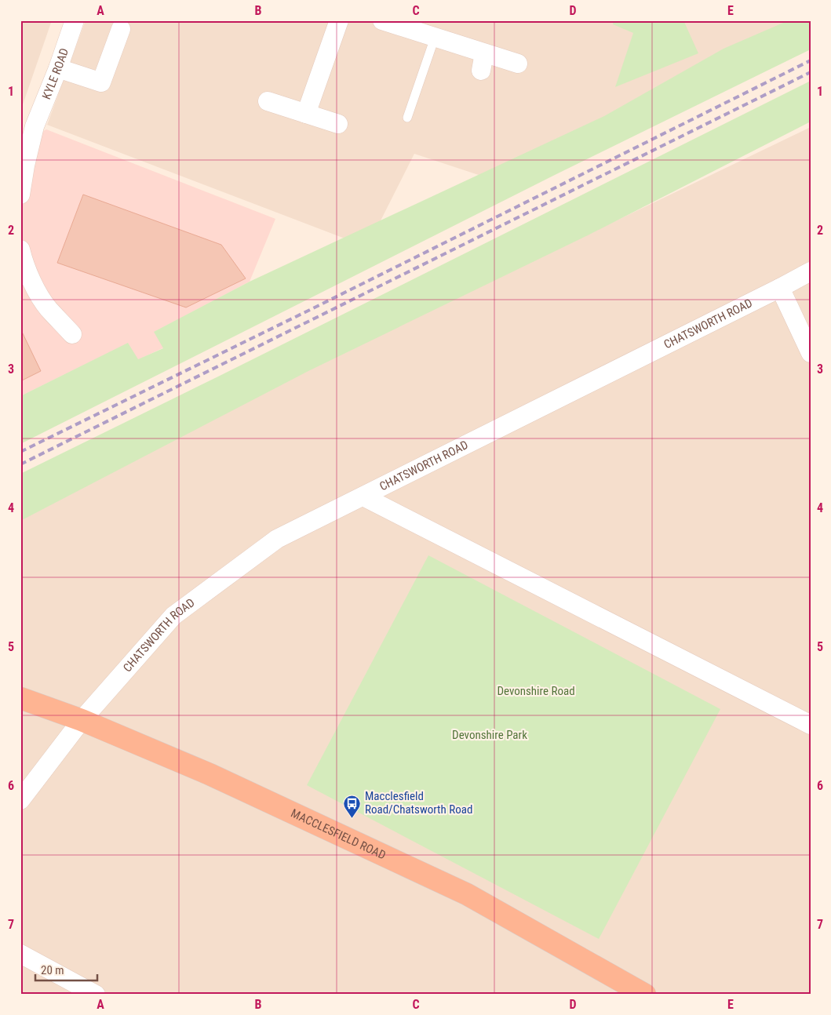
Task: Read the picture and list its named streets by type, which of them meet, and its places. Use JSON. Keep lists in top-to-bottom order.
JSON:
{
  "streets": {
    "highway": ["MACCLESFIELD ROAD"],
    "street": ["KYLE ROAD", "CHATSWORTH ROAD"]
  },
  "crossings": [
    ["CHATSWORTH ROAD", "MACCLESFIELD ROAD"]
  ],
  "parks": ["Devonshire Road", "Devonshire Park"],
  "places": {
    "bus stop": ["Macclesfield Road/Chatsworth Road"]
  },
  "scale_bar": "20 m",
  "grid": {
    "columns": [
      "A",
      "B",
      "C",
      "D",
      "E"
    ],
    "rows": [
      "1",
      "2",
      "3",
      "4",
      "5",
      "6",
      "7"
    ]
  }
}
